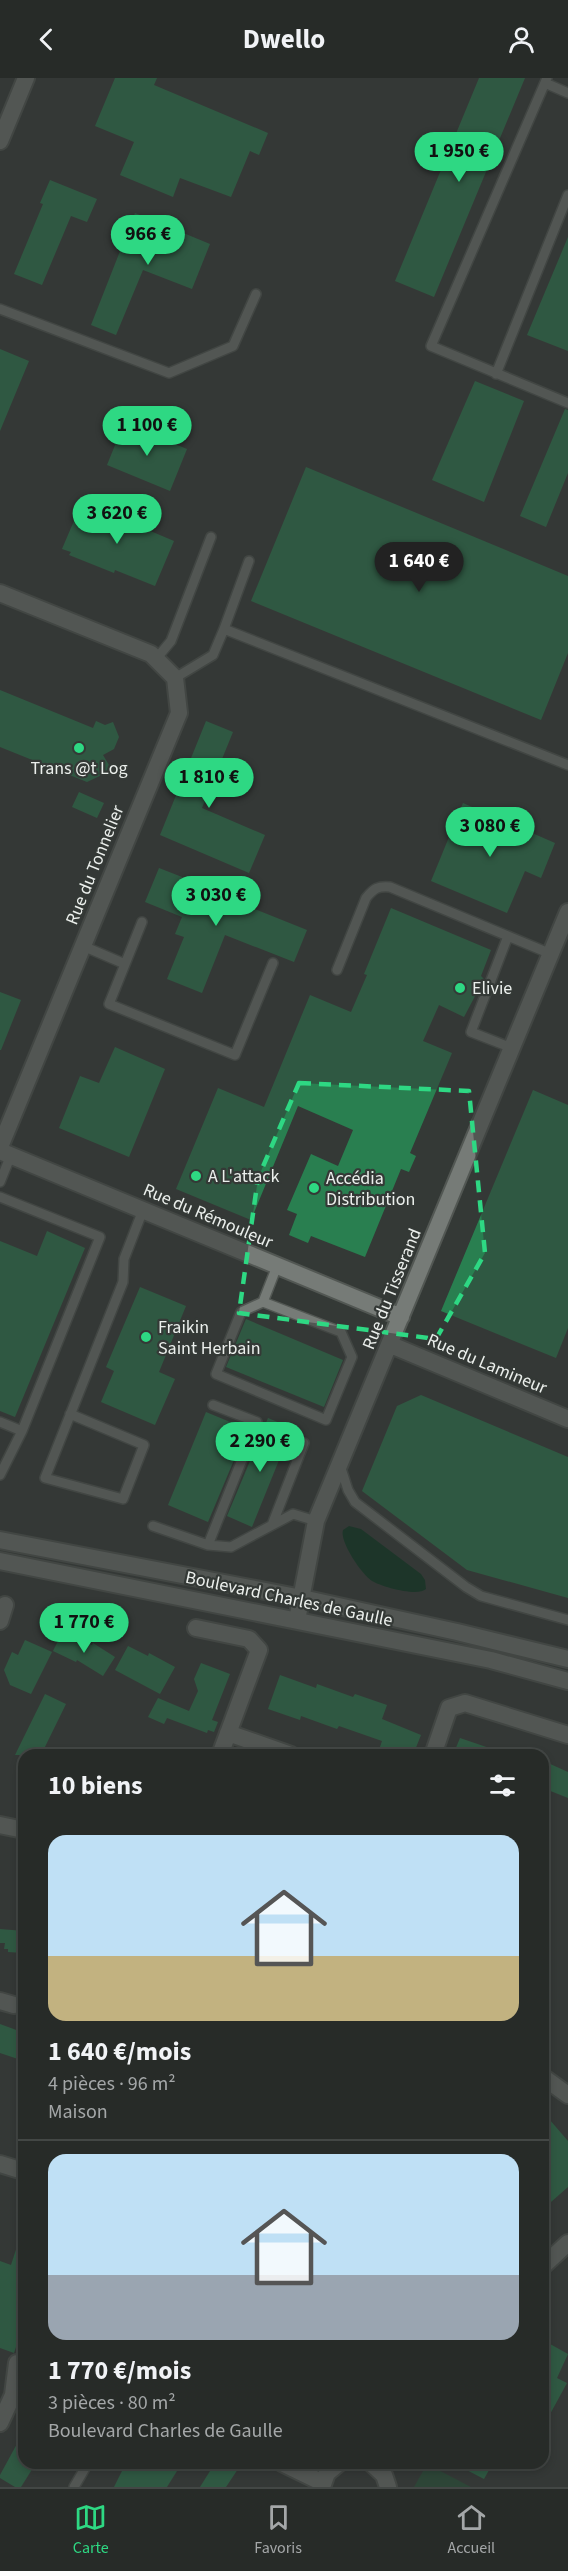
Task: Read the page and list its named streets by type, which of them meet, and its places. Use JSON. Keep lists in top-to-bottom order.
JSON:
{
  "streets": {
    "street": [
      "Rue du Tonnelier",
      "Rue du Rémouleur",
      "Rue du Tisserand",
      "Rue du Lamineur",
      "Boulevard Charles de Gaulle"
    ]
  },
  "crossings": [
    ["Rue du Tonnelier", "Rue du Rémouleur"],
    ["Rue du Rémouleur", "Rue du Tisserand"],
    ["Rue du Tisserand", "Rue du Lamineur"],
    ["Rue du Tisserand", "Boulevard Charles de Gaulle"]
  ],
  "places": [
    "Trans @t Log",
    "Elivie",
    "A L'attack",
    "Accédia Distribution",
    "Fraikin Saint Herbain"
  ],
  "page": {
    "header": "Dwello",
    "price": [
      "1 950 €",
      "966 €",
      "1 100 €",
      "3 620 €",
      "1 640 €",
      "1 810 €",
      "3 080 €",
      "3 030 €",
      "2 290 €",
      "1 770 €"
    ],
    "heading": "10 biens",
    "list": [
      {
        "name": "1 640 €/mois",
        "note": "4 pièces · 96 m² · Maison"
      },
      {
        "name": "1 770 €/mois",
        "note": "3 pièces · 80 m² · Boulevard Charles de Gaulle"
      }
    ],
    "tabs": ["Carte", "Favoris", "Accueil"]
  }
}
